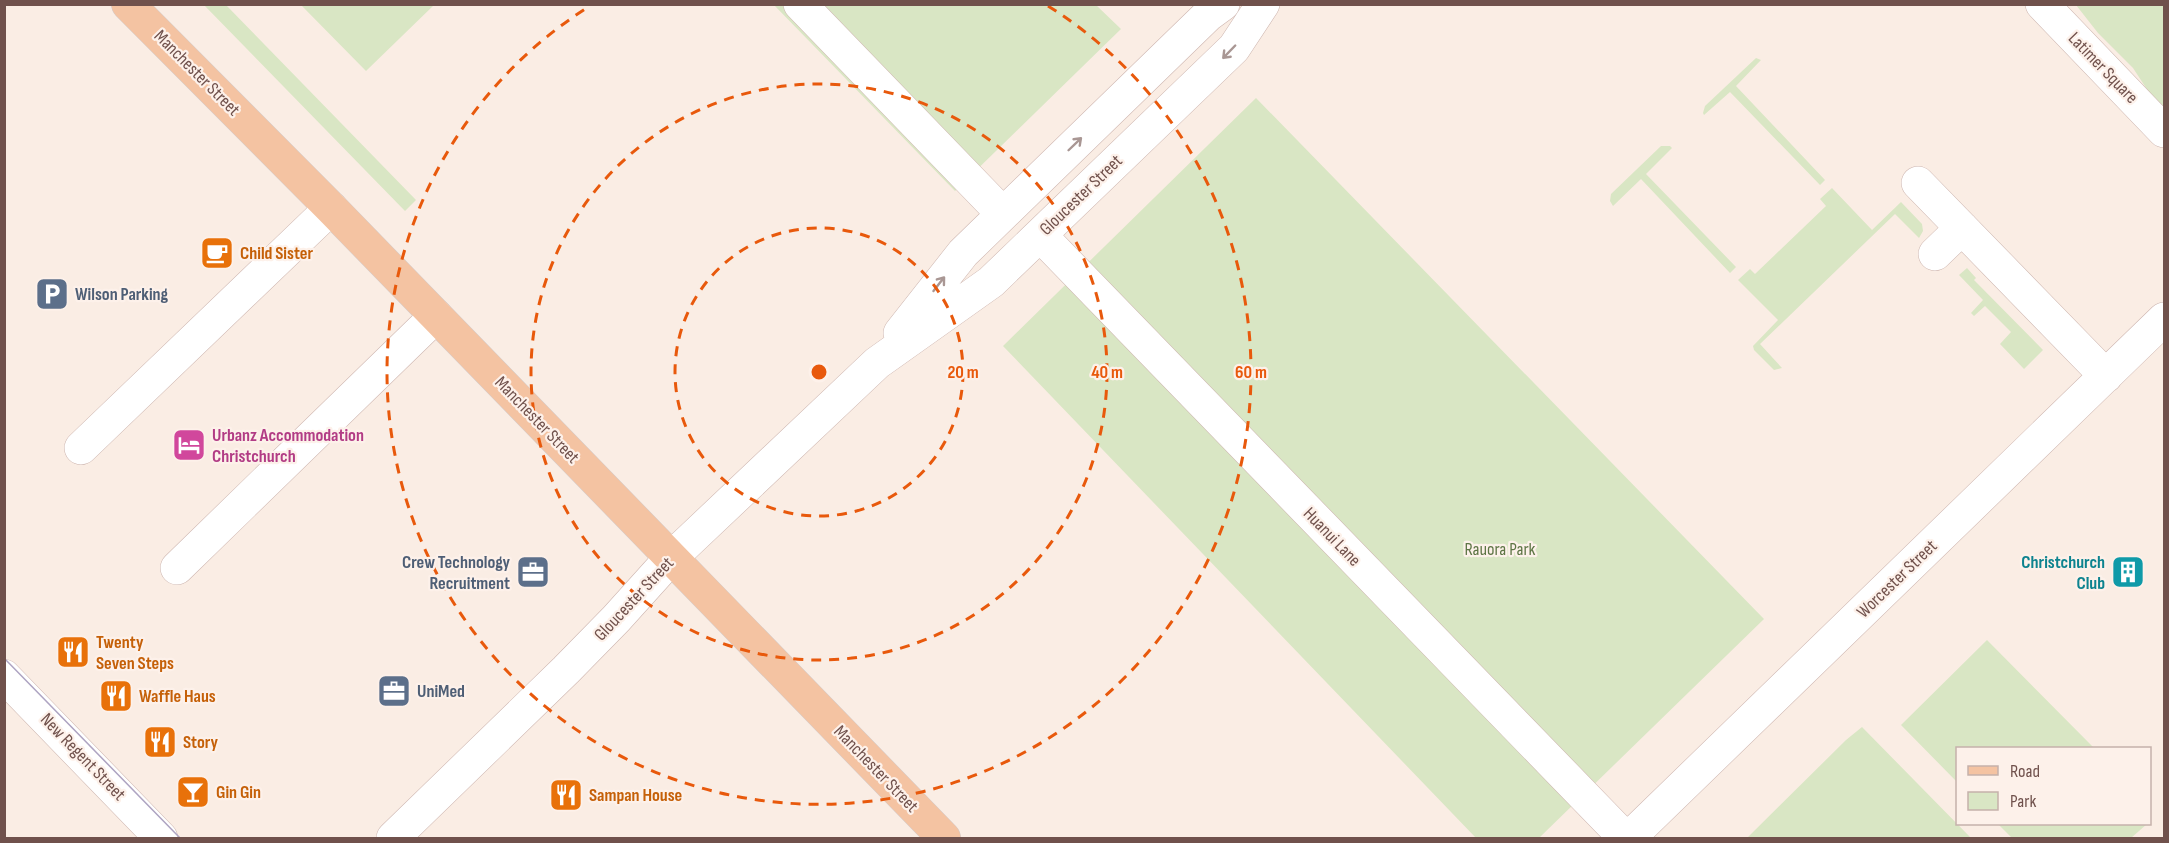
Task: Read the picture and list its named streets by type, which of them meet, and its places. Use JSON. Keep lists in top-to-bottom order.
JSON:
{
  "streets": {
    "main road": ["Manchester Street"],
    "street": [
      "Latimer Square",
      "Gloucester Street",
      "Huanui Lane",
      "Worcester Street",
      "New Regent Street"
    ]
  },
  "crossings": [
    ["Manchester Street", "Gloucester Street"],
    ["Gloucester Street", "Huanui Lane"],
    ["Huanui Lane", "Worcester Street"]
  ],
  "parks": ["Rauora Park"],
  "places": {
    "cafe": ["Child Sister"],
    "parking": ["Wilson Parking"],
    "hotel": ["Urbanz Accommodation Christchurch"],
    "office": ["Crew Technology Recruitment", "UniMed"],
    "building": ["Christchurch Club"],
    "restaurant": [
      "Twenty Seven Steps",
      "Waffle Haus",
      "Story",
      "Sampan House"
    ],
    "bar": ["Gin Gin"]
  },
  "legend": ["Road", "Park"],
  "rings": ["20 m", "40 m", "60 m"]
}
